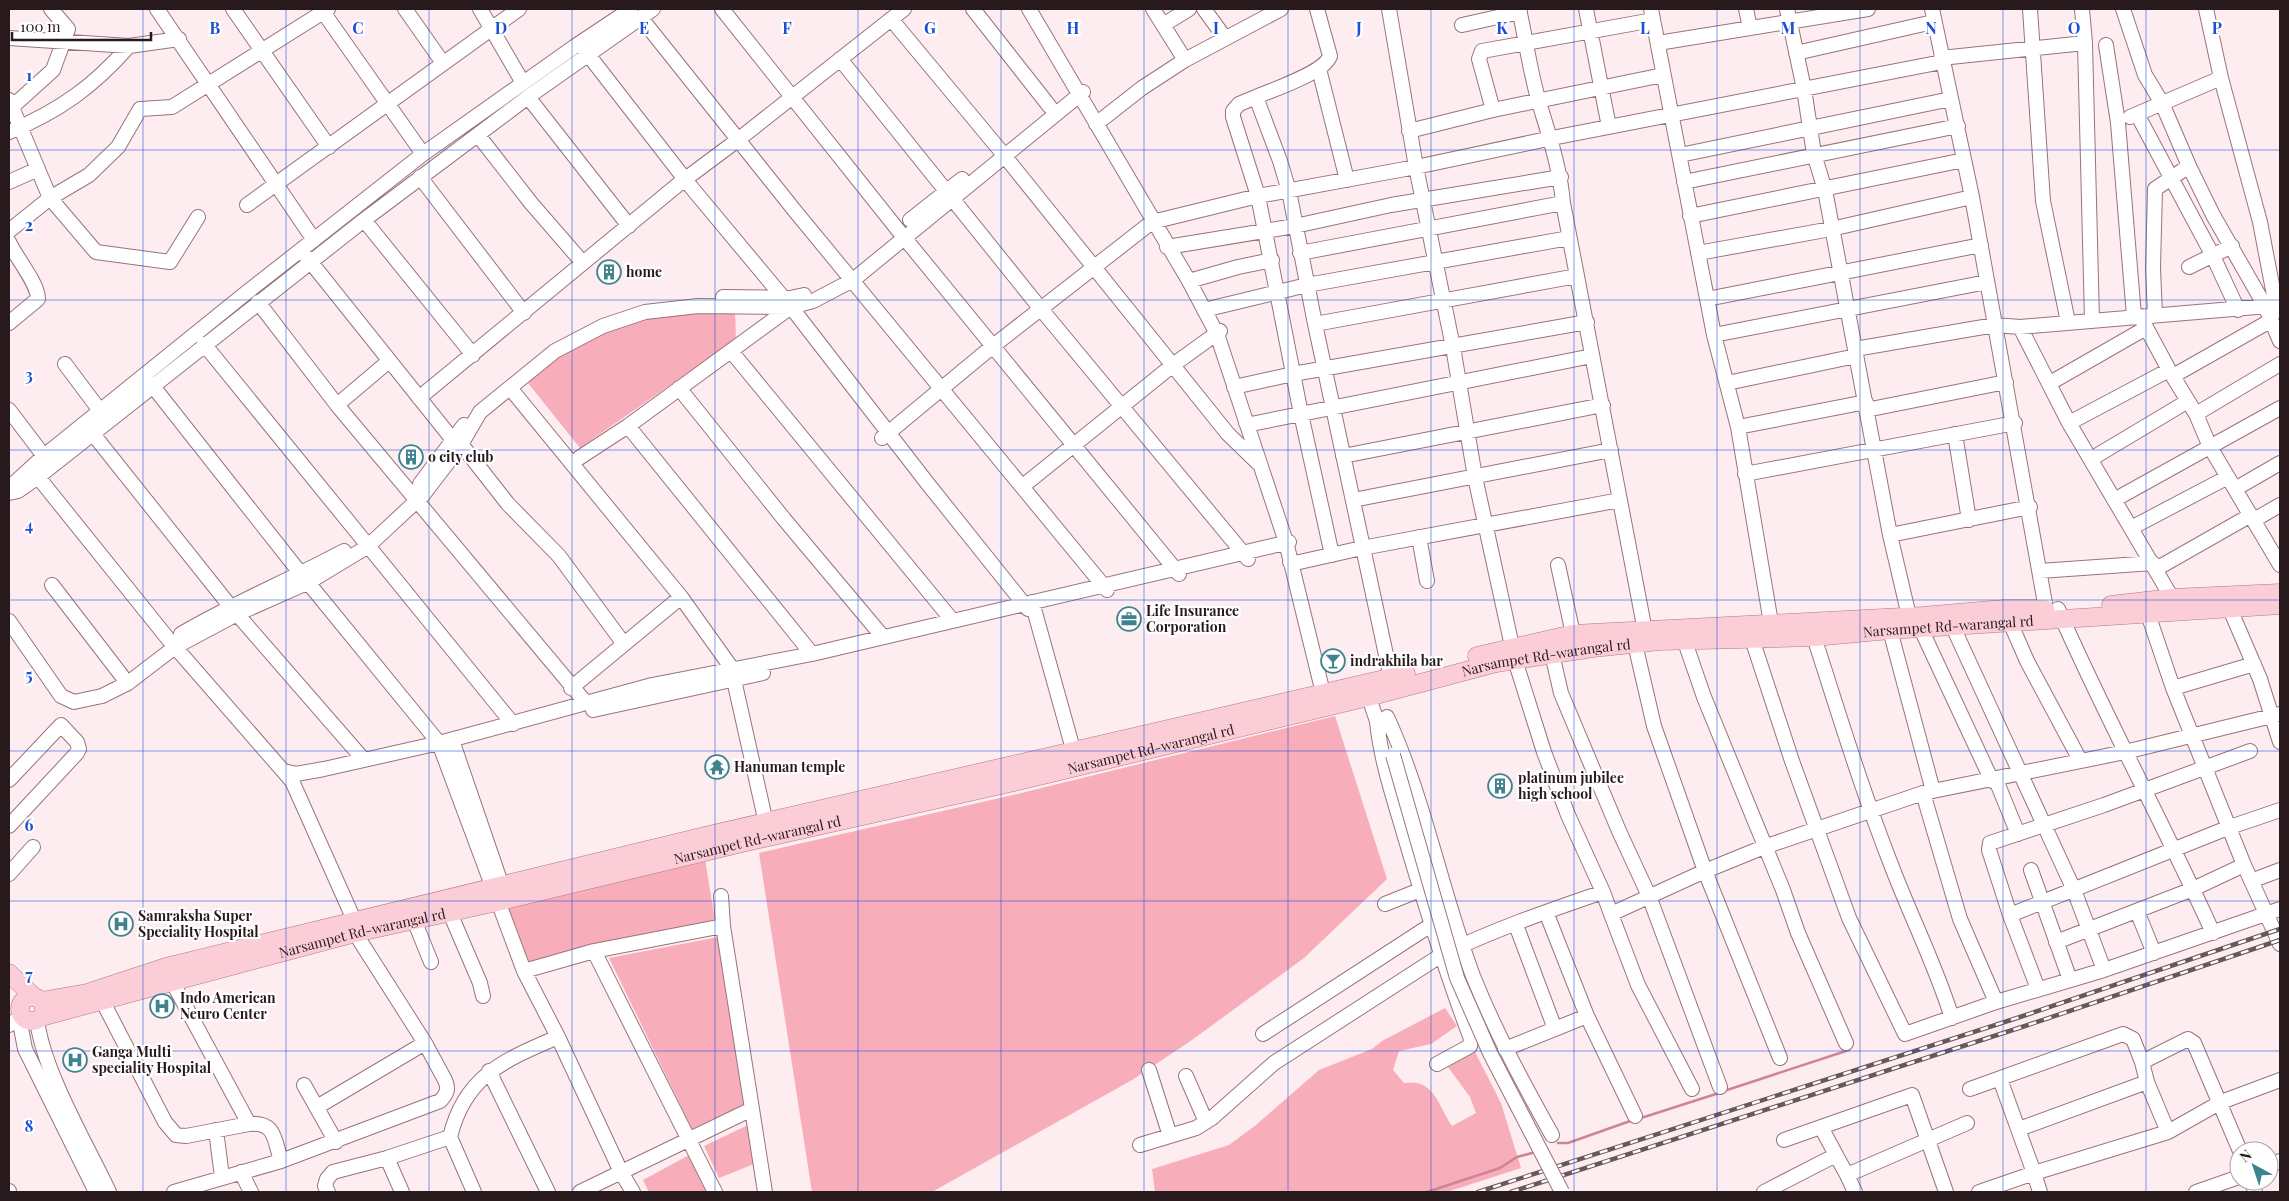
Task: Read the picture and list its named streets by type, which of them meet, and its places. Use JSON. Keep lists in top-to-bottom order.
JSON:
{
  "streets": {
    "main road": ["Narsampet Rd-warangal rd"]
  },
  "places": {
    "building": ["home", "o city club", "platinum jubilee high school"],
    "office": ["Life Insurance Corporation"],
    "bar": ["indrakhila bar"],
    "temple": ["Hanuman temple"],
    "hospital": ["Samraksha Super Speciality Hospital", "Indo American Neuro Center", "Ganga Multi speciality Hospital"]
  },
  "scale_bar": "100 m",
  "north": "top left",
  "grid": {
    "columns": [
      "B",
      "C",
      "D",
      "E",
      "F",
      "G",
      "H",
      "I",
      "J",
      "K",
      "L",
      "M",
      "N",
      "O",
      "P"
    ],
    "rows": [
      "1",
      "2",
      "3",
      "4",
      "5",
      "6",
      "7",
      "8"
    ]
  }
}
